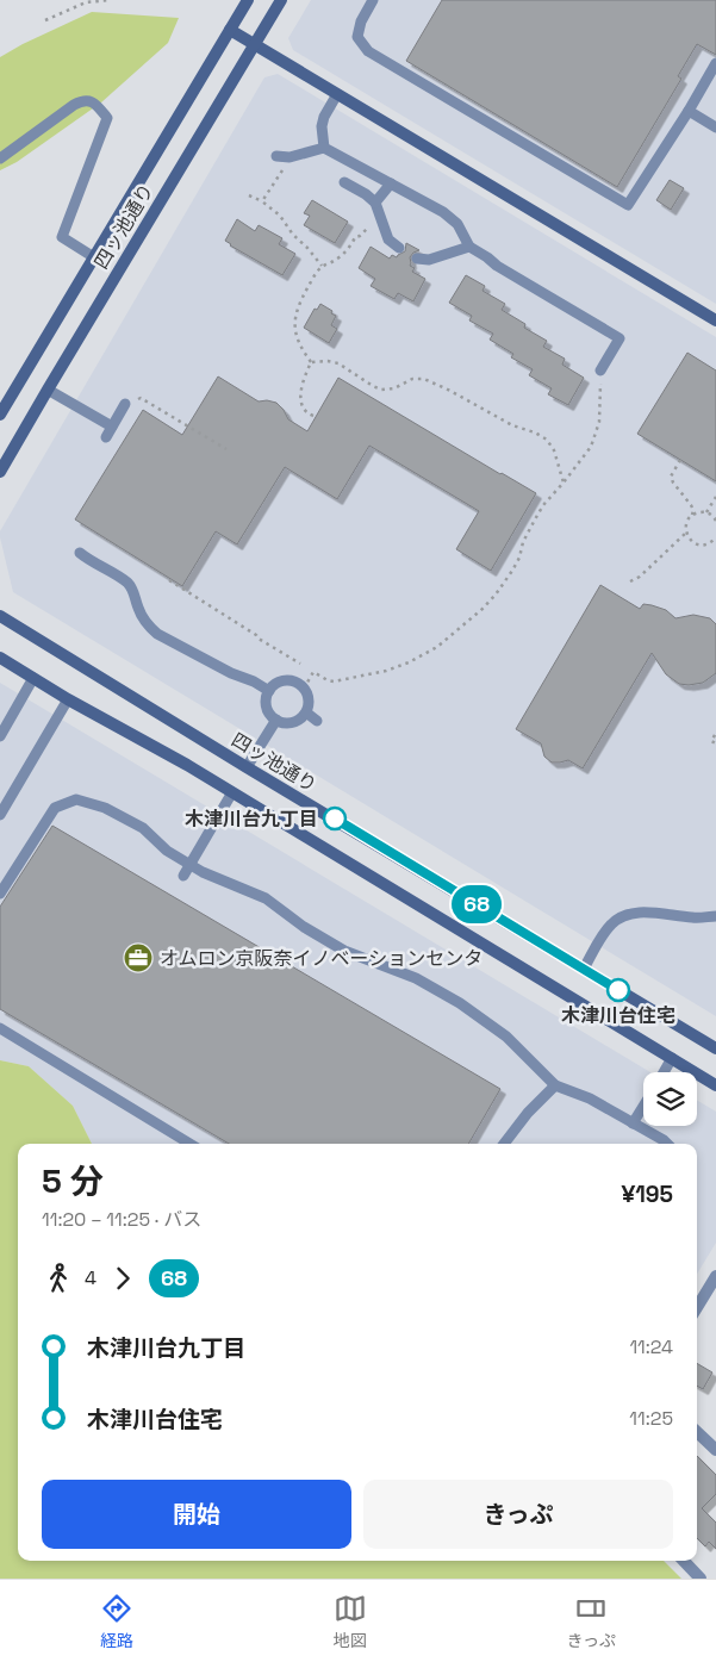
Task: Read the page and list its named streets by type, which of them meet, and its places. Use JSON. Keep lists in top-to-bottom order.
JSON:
{
  "streets": {
    "main road": ["四ッ池通り"]
  },
  "places": {
    "other": ["木津川台九丁目", "木津川台住宅"],
    "office": ["オムロン京阪奈イノベーションセンタ"]
  },
  "lines": ["bus line 68"],
  "page": {
    "on_map": "68",
    "heading": ["5 分", "11:20 – 11:25 · バス", "¥195"],
    "legs": ["4", "68"],
    "list": [
      {
        "name": "木津川台九丁目",
        "value": "11:24"
      },
      {
        "name": "木津川台住宅",
        "value": "11:25"
      }
    ],
    "buttons": ["開始", "きっぷ"],
    "tabs": ["経路", "地図", "きっぷ"]
  }
}
